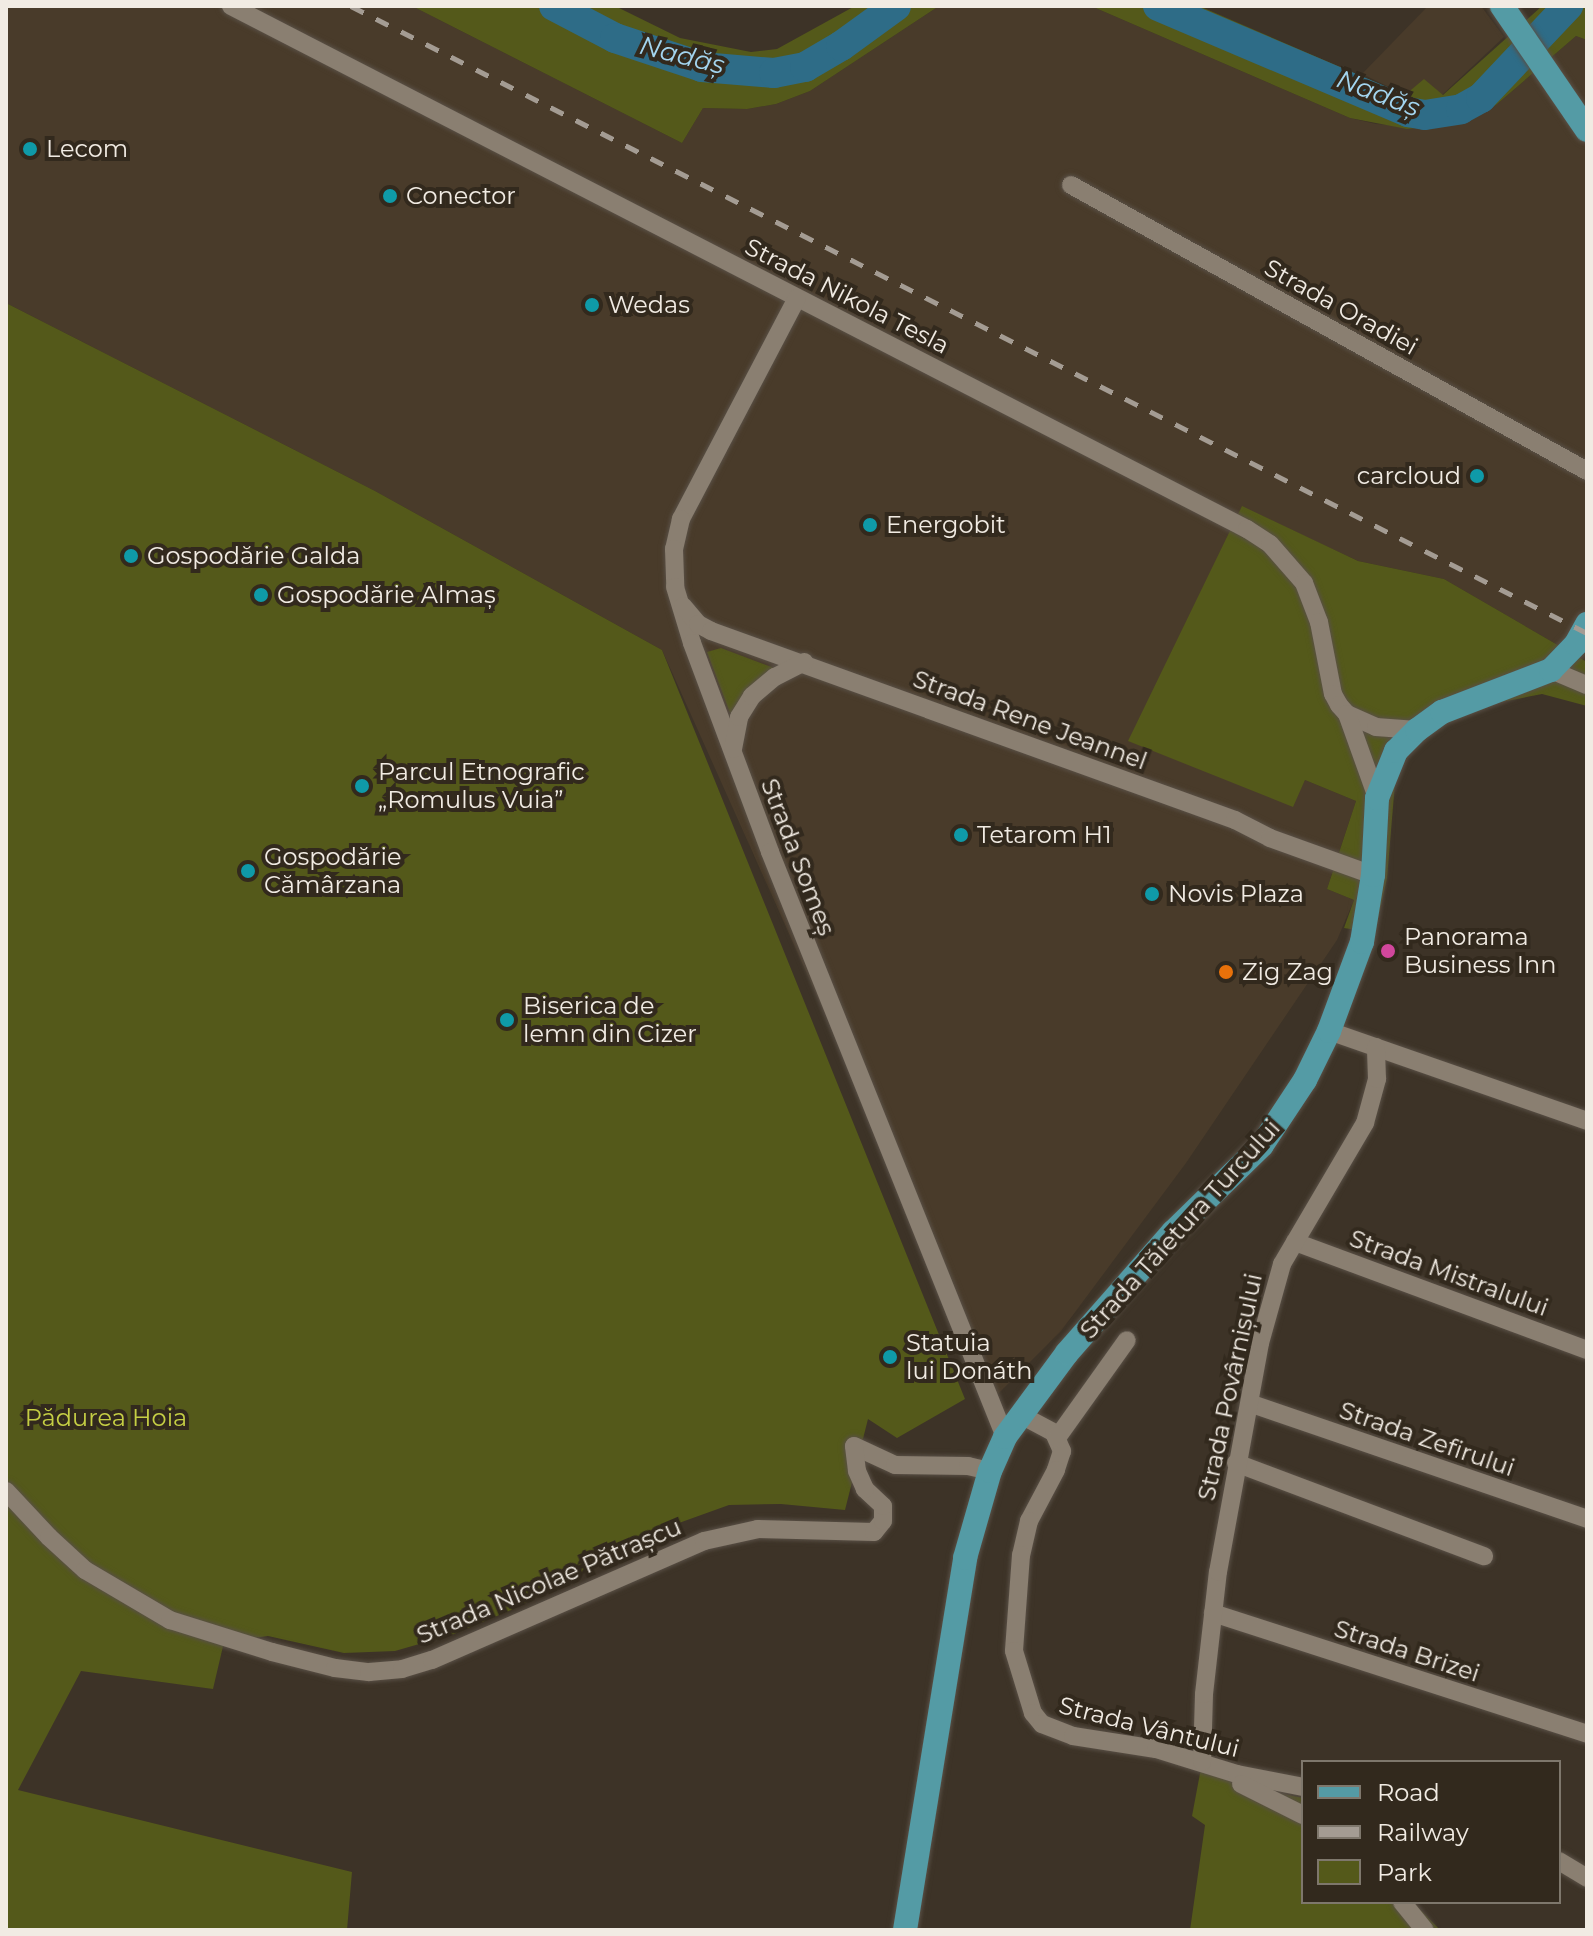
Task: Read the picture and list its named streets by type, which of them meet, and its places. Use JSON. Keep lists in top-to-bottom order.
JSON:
{
  "streets": {
    "main road": ["Strada Tăietura Turcului"],
    "street": [
      "Strada Nikola Tesla",
      "Strada Oradiei",
      "Strada Rene Jeannel",
      "Strada Someș",
      "Strada Mistralului",
      "Strada Povârnișului",
      "Strada Zefirului",
      "Strada Nicolae Pătrașcu",
      "Strada Brizei",
      "Strada Vântului"
    ]
  },
  "crossings": [
    ["Strada Nikola Tesla", "Strada Someș"],
    ["Strada Nikola Tesla", "Strada Tăietura Turcului"],
    ["Strada Rene Jeannel", "Strada Someș"],
    ["Strada Rene Jeannel", "Strada Tăietura Turcului"],
    ["Strada Someș", "Strada Tăietura Turcului"],
    ["Strada Tăietura Turcului", "Strada Nicolae Pătrașcu"],
    ["Strada Mistralului", "Strada Povârnișului"],
    ["Strada Povârnișului", "Strada Zefirului"],
    ["Strada Povârnișului", "Strada Brizei"],
    ["Strada Povârnișului", "Strada Vântului"]
  ],
  "water": ["Nadăș"],
  "parks": ["Pădurea Hoia"],
  "places": [
    "Lecom",
    "Conector",
    "Wedas",
    "carcloud",
    "Energobit",
    "Gospodărie Galda",
    "Gospodărie Almaș",
    "Parcul Etnografic „Romulus Vuia”",
    "Tetarom H1",
    "Gospodărie Cămârzana",
    "Novis Plaza",
    "Panorama Business Inn",
    "Zig Zag",
    "Biserica de lemn din Cizer",
    "Statuia lui Donáth"
  ],
  "legend": ["Road", "Railway", "Park"]
}
